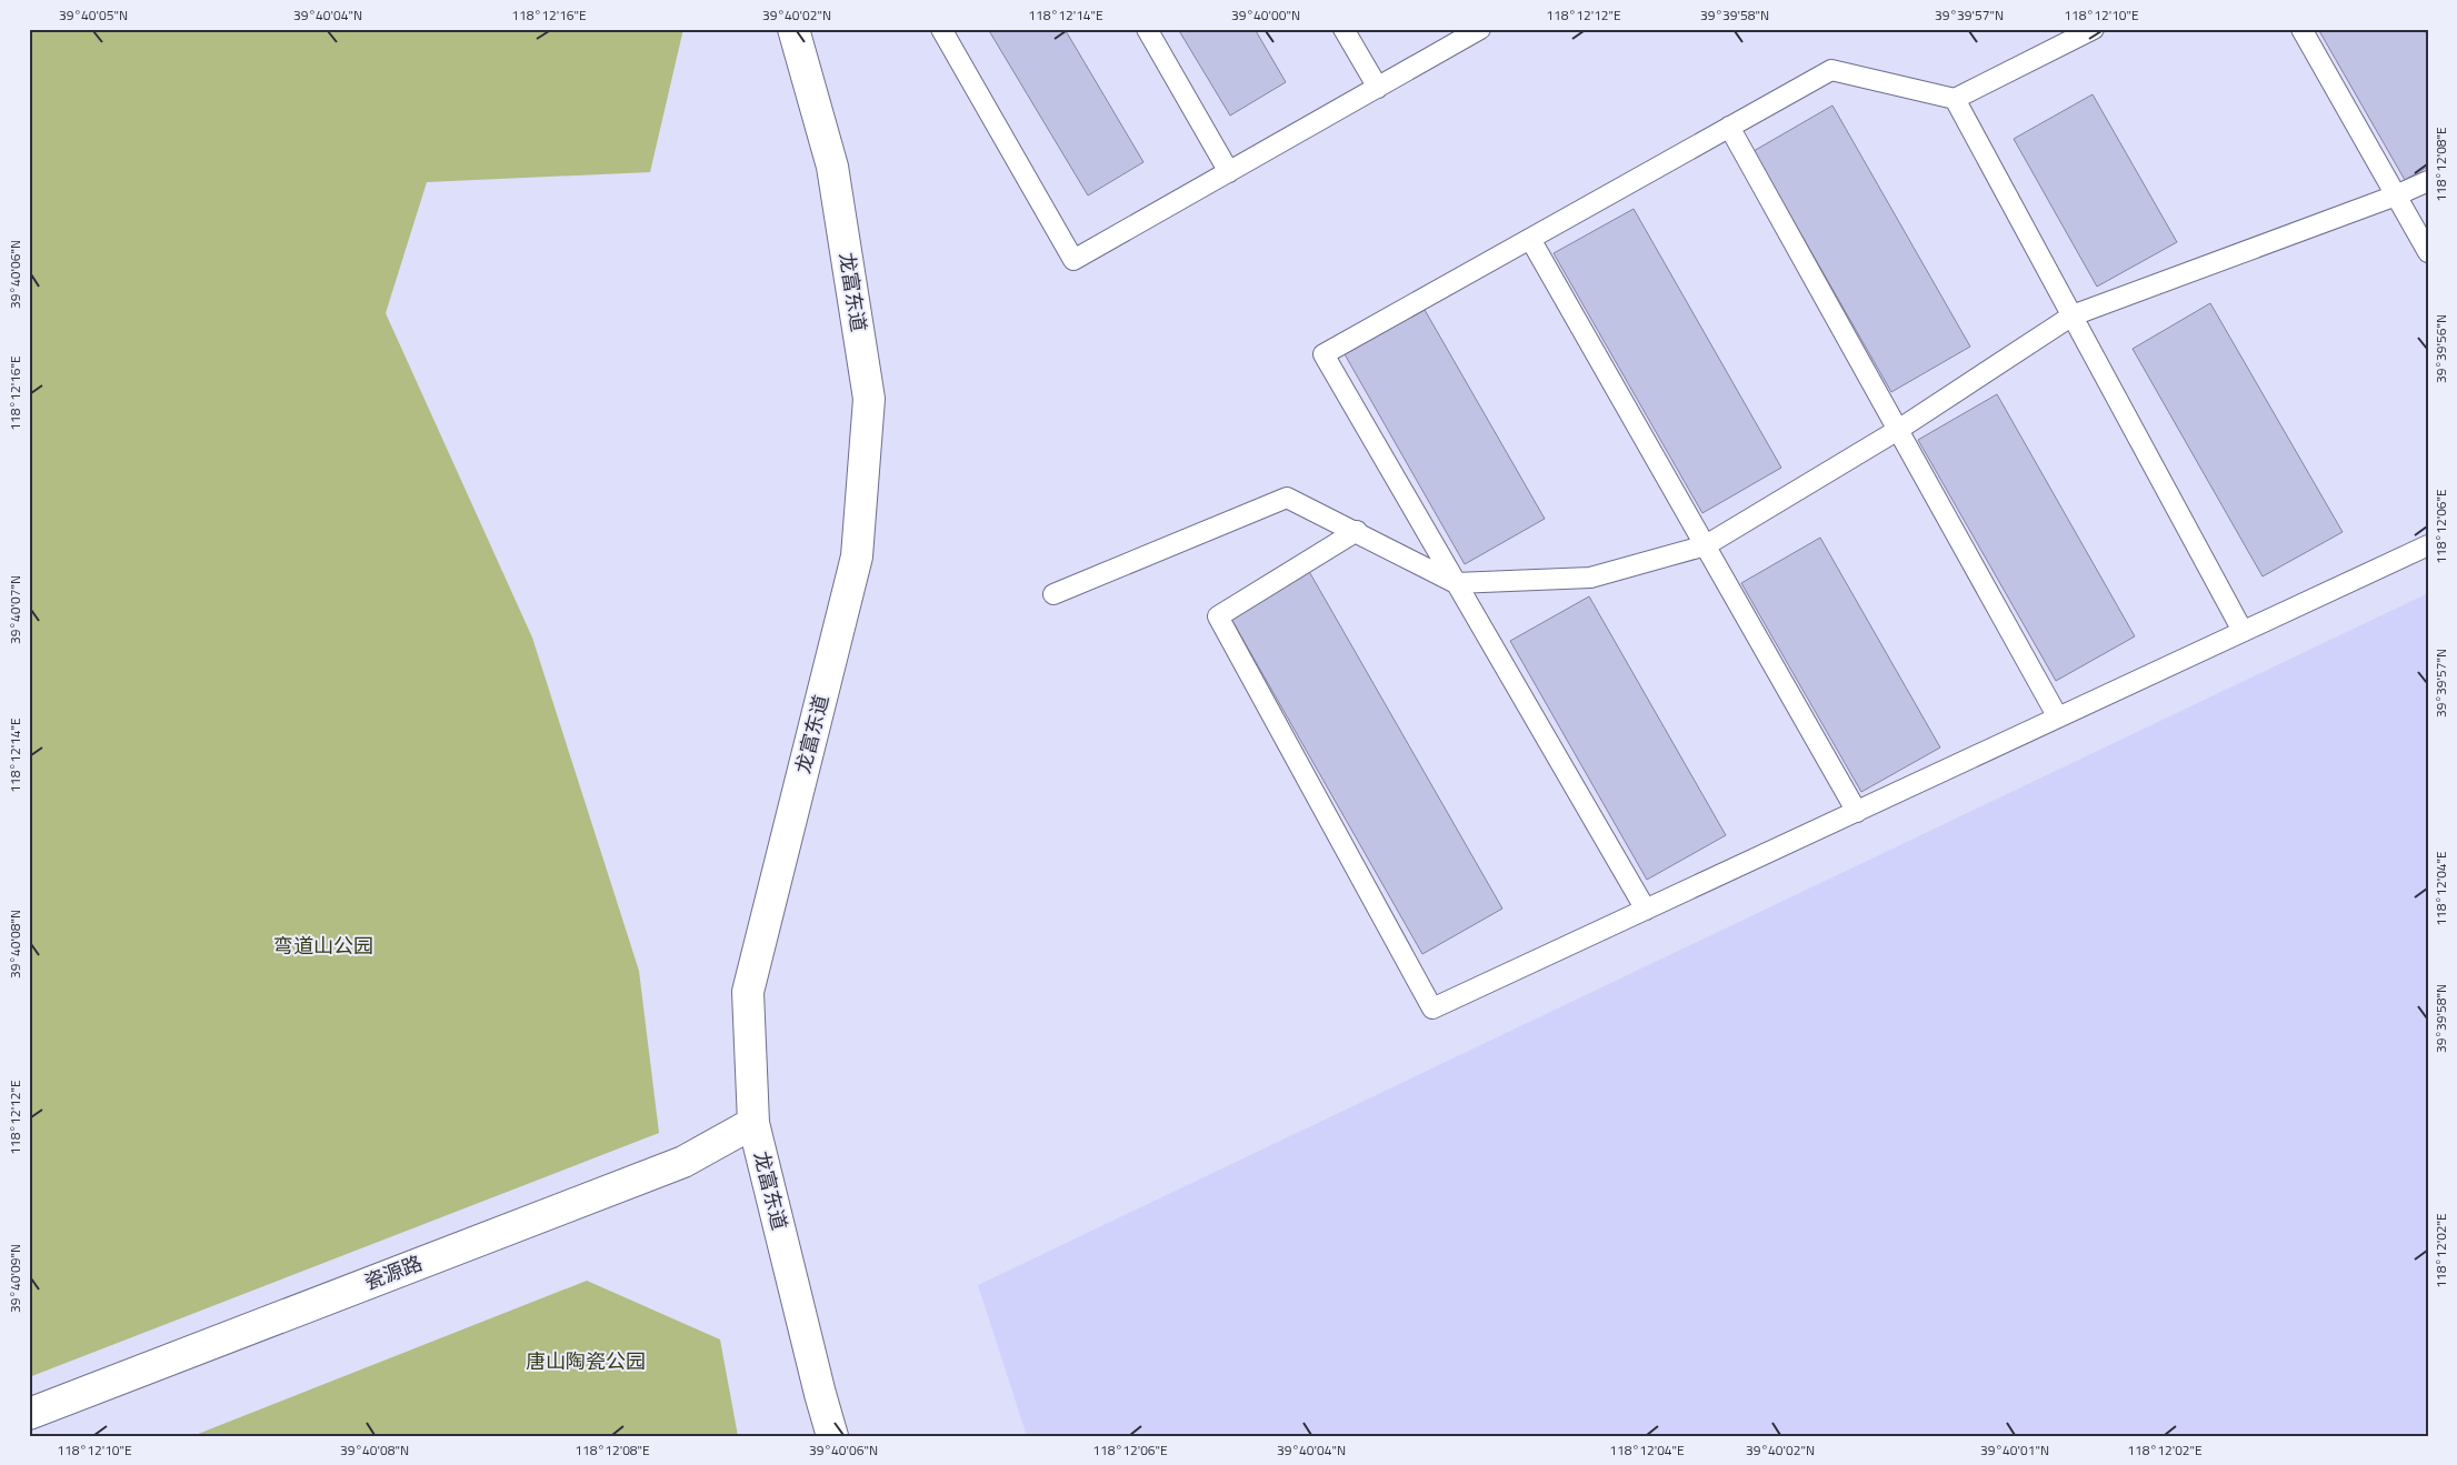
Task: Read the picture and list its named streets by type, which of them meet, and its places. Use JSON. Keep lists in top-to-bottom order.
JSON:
{
  "streets": {
    "main road": ["龙富东道", "瓷源路"]
  },
  "crossings": [
    ["龙富东道", "瓷源路"]
  ],
  "parks": ["弯道山公园", "唐山陶瓷公园"],
  "coordinates": [
    "39°40'05\"N",
    "39°40'04\"N",
    "118°12'16\"E",
    "39°40'02\"N",
    "118°12'14\"E",
    "39°40'00\"N",
    "118°12'12\"E",
    "39°39'58\"N",
    "39°39'57\"N",
    "118°12'10\"E",
    "118°12'08\"E",
    "39°40'06\"N",
    "39°39'56\"N",
    "118°12'06\"E",
    "39°40'07\"N",
    "118°12'04\"E",
    "39°40'08\"N",
    "118°12'02\"E",
    "39°40'09\"N",
    "39°40'01\"N"
  ]
}
